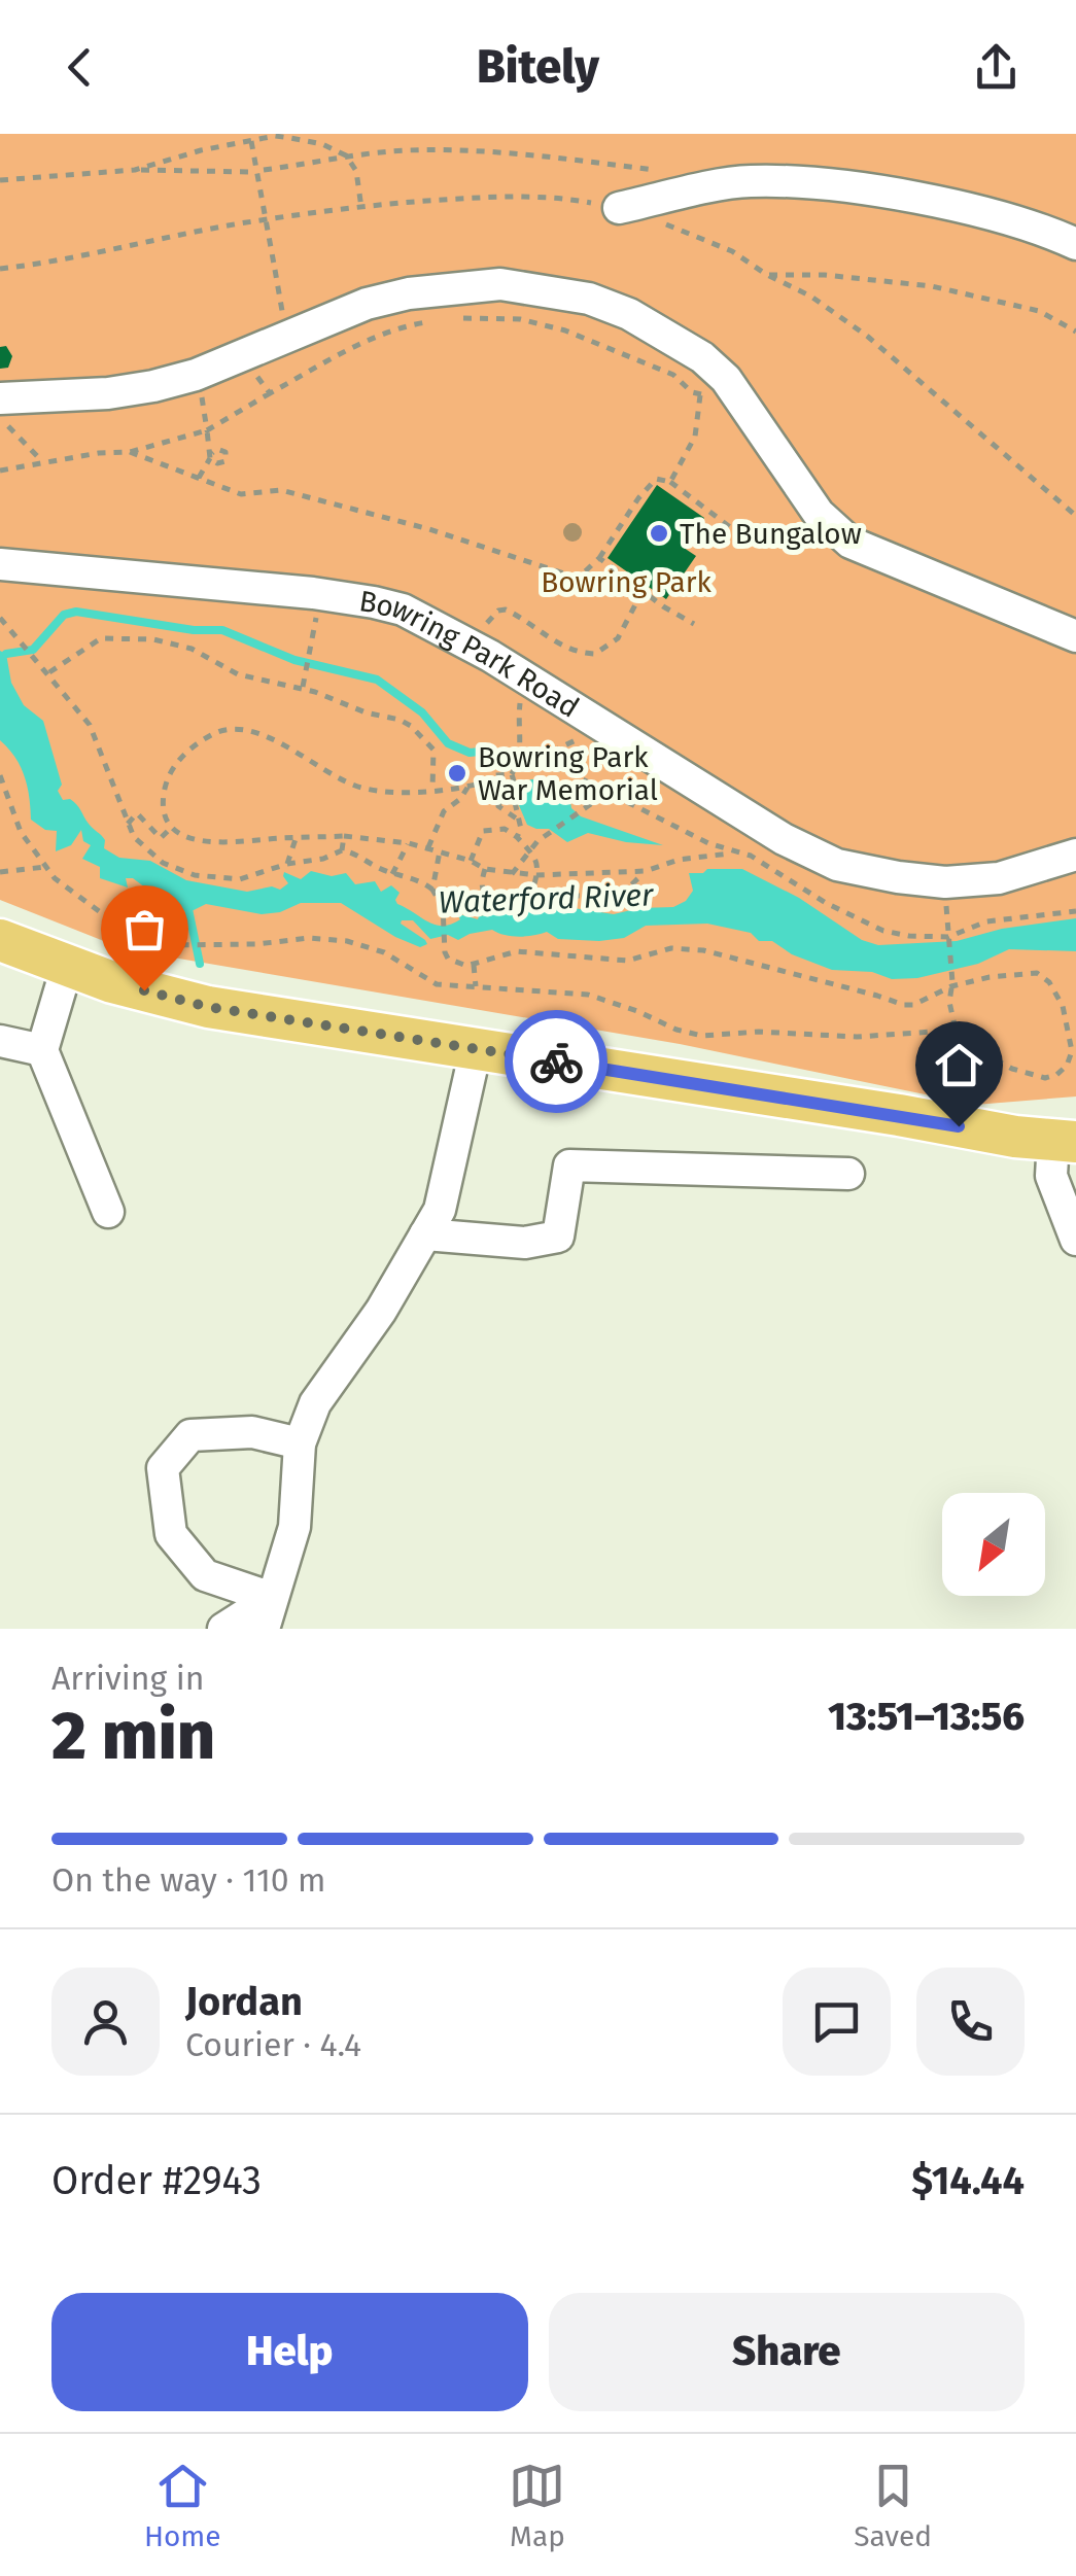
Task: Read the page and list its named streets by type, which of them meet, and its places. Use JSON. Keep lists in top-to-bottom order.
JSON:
{
  "streets": {
    "street": ["Bowring Park Road"]
  },
  "water": ["Waterford River"],
  "parks": ["Bowring Park"],
  "places": ["The Bungalow", "Bowring Park War Memorial"],
  "north": "bottom left",
  "page": {
    "header": "Bitely",
    "heading": ["2 min", "Arriving in", "13:51–13:56"],
    "panel": [
      "Jordan",
      "Courier · 4.4",
      "Order #2943",
      "$14.44"
    ],
    "bar": "On the way · 110 m",
    "buttons": ["Help", "Share"],
    "tabs": ["Home", "Map", "Saved"]
  }
}
